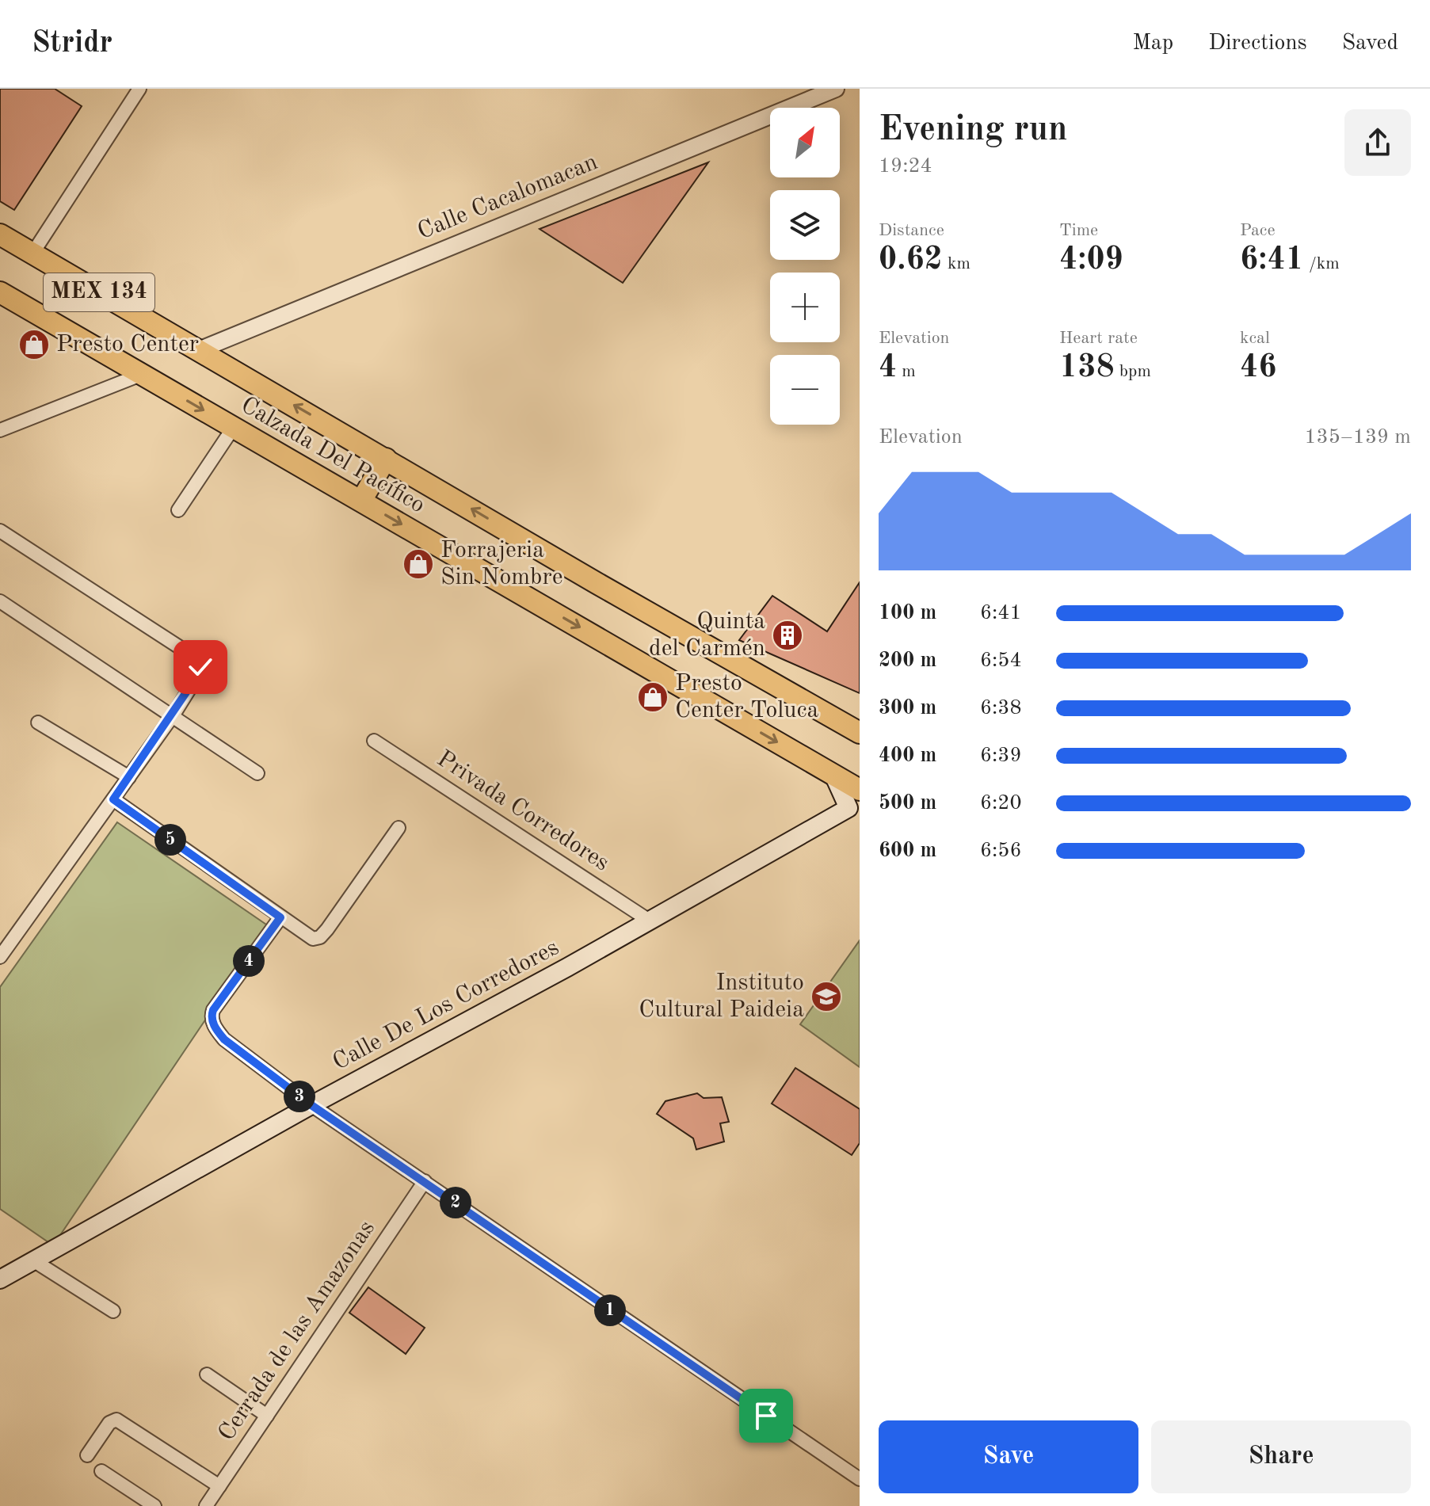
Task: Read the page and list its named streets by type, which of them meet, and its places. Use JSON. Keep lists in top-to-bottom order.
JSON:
{
  "streets": {
    "main road": ["MEX 134", "Calzada Del Pacífico", "Calle De Los Corredores"],
    "street": ["Calle Cacalomacan", "Privada Corredores", "Cerrada de las Amazonas"]
  },
  "crossings": [
    ["Calle Cacalomacan", "MEX 134"],
    ["Calle Cacalomacan", "Calzada Del Pacífico"],
    ["MEX 134", "Calzada Del Pacífico"],
    ["Calzada Del Pacífico", "Calle De Los Corredores"],
    ["Privada Corredores", "Calle De Los Corredores"]
  ],
  "places": {
    "shop": ["Presto Center", "Forrajeria Sin Nombre", "Presto Center Toluca"],
    "building": ["Quinta del Carmén"],
    "school or university": ["Instituto Cultural Paideia"]
  },
  "north": "top right",
  "page": {
    "header": "Stridr",
    "nav": ["Map", "Directions", "Saved"],
    "heading": ["Evening run", "19:24"],
    "map_buttons": ["+", "−"],
    "stats": [
      ["Distance", "0.62 km"],
      ["Time", "4:09"],
      ["Pace", "6:41 /km"],
      ["Elevation", "4 m"],
      ["Heart rate", "138 bpm"],
      ["kcal", "46"]
    ],
    "chart": ["Elevation", "135–139 m"],
    "list": [
      {
        "name": "100 m",
        "note": "6:41"
      },
      {
        "name": "200 m",
        "note": "6:54"
      },
      {
        "name": "300 m",
        "note": "6:38"
      },
      {
        "name": "400 m",
        "note": "6:39"
      },
      {
        "name": "500 m",
        "note": "6:20"
      },
      {
        "name": "600 m",
        "note": "6:56"
      }
    ],
    "pins": [
      "5",
      "4",
      "3",
      "2",
      "1"
    ],
    "buttons": ["Save", "Share"]
  }
}
